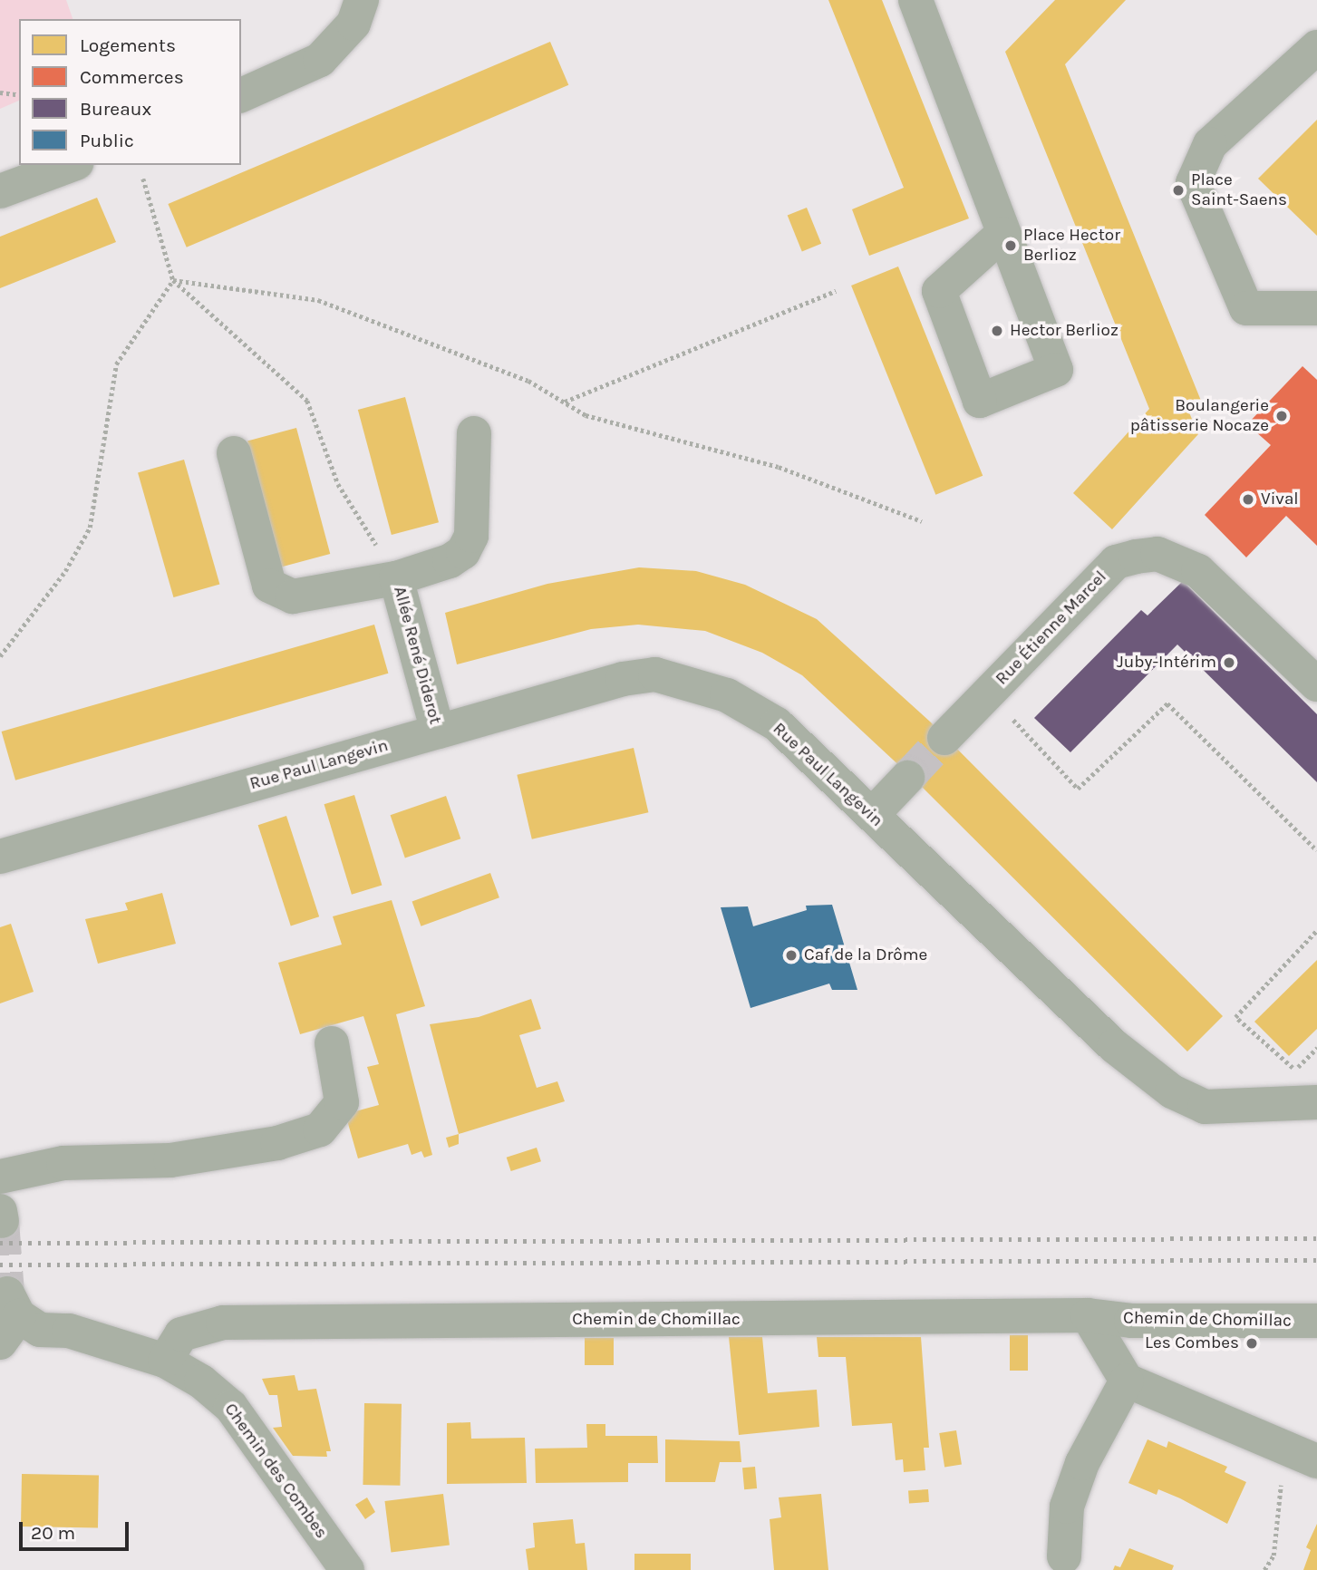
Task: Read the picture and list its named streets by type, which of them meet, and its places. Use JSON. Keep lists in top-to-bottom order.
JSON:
{
  "streets": {
    "street": [
      "Rue Étienne Marcel",
      "Allée René Diderot",
      "Rue Paul Langevin",
      "Chemin de Chomillac",
      "Chemin des Combes"
    ]
  },
  "crossings": [
    ["Allée René Diderot", "Rue Paul Langevin"],
    ["Chemin de Chomillac", "Chemin des Combes"]
  ],
  "places": [
    "Place Saint-Saens",
    "Place Hector Berlioz",
    "Hector Berlioz",
    "Boulangerie pâtisserie Nocaze",
    "Vival",
    "Juby-Intérim",
    "Caf de la Drôme",
    "Les Combes"
  ],
  "legend": [
    "Logements",
    "Commerces",
    "Bureaux",
    "Public"
  ],
  "scale_bar": "20 m"
}
